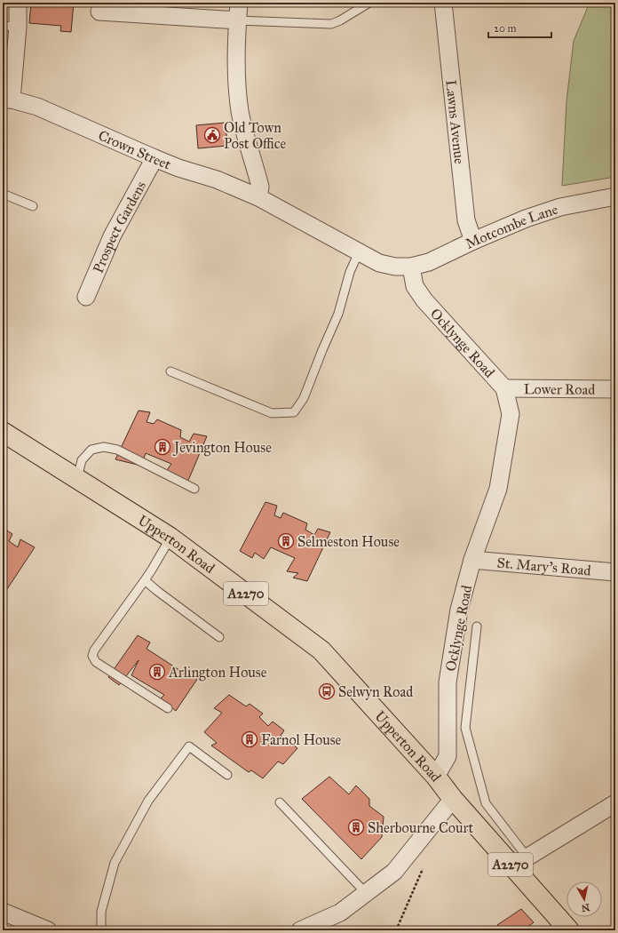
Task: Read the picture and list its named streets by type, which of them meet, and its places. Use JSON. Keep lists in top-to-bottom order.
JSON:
{
  "streets": {
    "main road": ["Upperton Road", "A2270"],
    "street": [
      "Lawns Avenue",
      "Crown Street",
      "Motcombe Lane",
      "Prospect Gardens",
      "Ocklynge Road",
      "Lower Road",
      "St. Mary's Road"
    ]
  },
  "crossings": [
    ["Lawns Avenue", "Motcombe Lane"],
    ["Crown Street", "Prospect Gardens"],
    ["Motcombe Lane", "Ocklynge Road"],
    ["Ocklynge Road", "Lower Road"],
    ["Ocklynge Road", "Upperton Road"],
    ["Ocklynge Road", "St. Mary's Road"],
    ["Upperton Road", "A2270"]
  ],
  "places": {
    "public building": ["Old Town Post Office"],
    "building": [
      "Jevington House",
      "Selmeston House",
      "Arlington House",
      "Farnol House",
      "Sherbourne Court"
    ],
    "bus stop": ["Selwyn Road"]
  },
  "scale_bar": "20 m",
  "north": "bottom"
}
